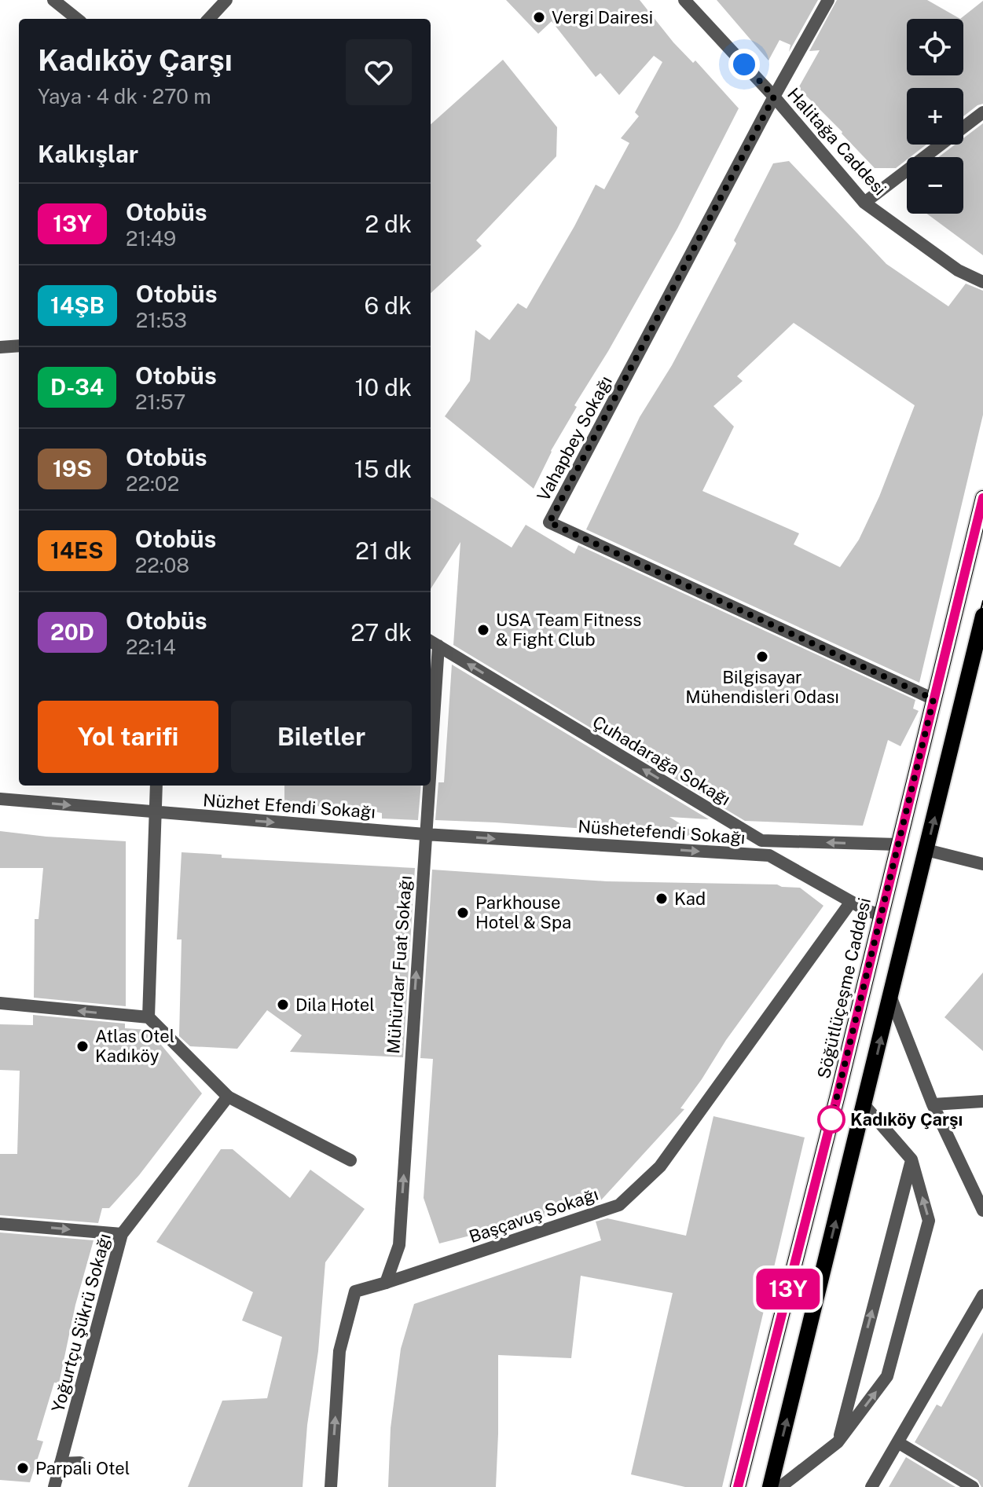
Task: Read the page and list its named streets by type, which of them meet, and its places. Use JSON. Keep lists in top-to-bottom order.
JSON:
{
  "streets": {
    "main road": ["Söğütlüçeşme Caddesi"],
    "street": [
      "Halitağa Caddesi",
      "Vahapbey Sokağı",
      "Çuhadarağa Sokağı",
      "Nüzhet Efendi Sokağı",
      "Nüshetefendi Sokağı",
      "Mühürdar Fuat Sokağı",
      "Başçavuş Sokağı",
      "Yoğurtçu Şükrü Sokağı"
    ]
  },
  "crossings": [
    ["Halitağa Caddesi", "Vahapbey Sokağı"],
    ["Vahapbey Sokağı", "Söğütlüçeşme Caddesi"],
    ["Çuhadarağa Sokağı", "Mühürdar Fuat Sokağı"],
    ["Çuhadarağa Sokağı", "Söğütlüçeşme Caddesi"],
    ["Nüzhet Efendi Sokağı", "Nüshetefendi Sokağı"],
    ["Nüzhet Efendi Sokağı", "Mühürdar Fuat Sokağı"],
    ["Nüshetefendi Sokağı", "Mühürdar Fuat Sokağı"],
    ["Nüshetefendi Sokağı", "Söğütlüçeşme Caddesi"],
    ["Nüshetefendi Sokağı", "Başçavuş Sokağı"],
    ["Mühürdar Fuat Sokağı", "Başçavuş Sokağı"]
  ],
  "one_way": [
    "Çuhadarağa Sokağı",
    "Nüzhet Efendi Sokağı",
    "Nüshetefendi Sokağı",
    "Mühürdar Fuat Sokağı"
  ],
  "places": [
    "Vergi Dairesi",
    "USA Team Fitness & Fight Club",
    "Bilgisayar Mühendisleri Odası",
    "Kad",
    "Parkhouse Hotel & Spa",
    "Dila Hotel",
    "Atlas Otel Kadıköy",
    "Kadıköy Çarşı",
    "Parpali Otel"
  ],
  "lines": ["bus line 13Y"],
  "page": {
    "on_map": "13Y",
    "map_buttons": ["+", "−"],
    "heading": [
      ["Kadıköy Çarşı", "Yaya · 4 dk · 270 m"],
      "Kalkışlar"
    ],
    "list": [
      {
        "mark": "13Y",
        "name": "Otobüs",
        "note": "21:49",
        "value": "2 dk"
      },
      {
        "mark": "14ŞB",
        "name": "Otobüs",
        "note": "21:53",
        "value": "6 dk"
      },
      {
        "mark": "D-34",
        "name": "Otobüs",
        "note": "21:57",
        "value": "10 dk"
      },
      {
        "mark": "19S",
        "name": "Otobüs",
        "note": "22:02",
        "value": "15 dk"
      },
      {
        "mark": "14ES",
        "name": "Otobüs",
        "note": "22:08",
        "value": "21 dk"
      },
      {
        "mark": "20D",
        "name": "Otobüs",
        "note": "22:14",
        "value": "27 dk"
      }
    ],
    "buttons": ["Yol tarifi", "Biletler"]
  }
}
